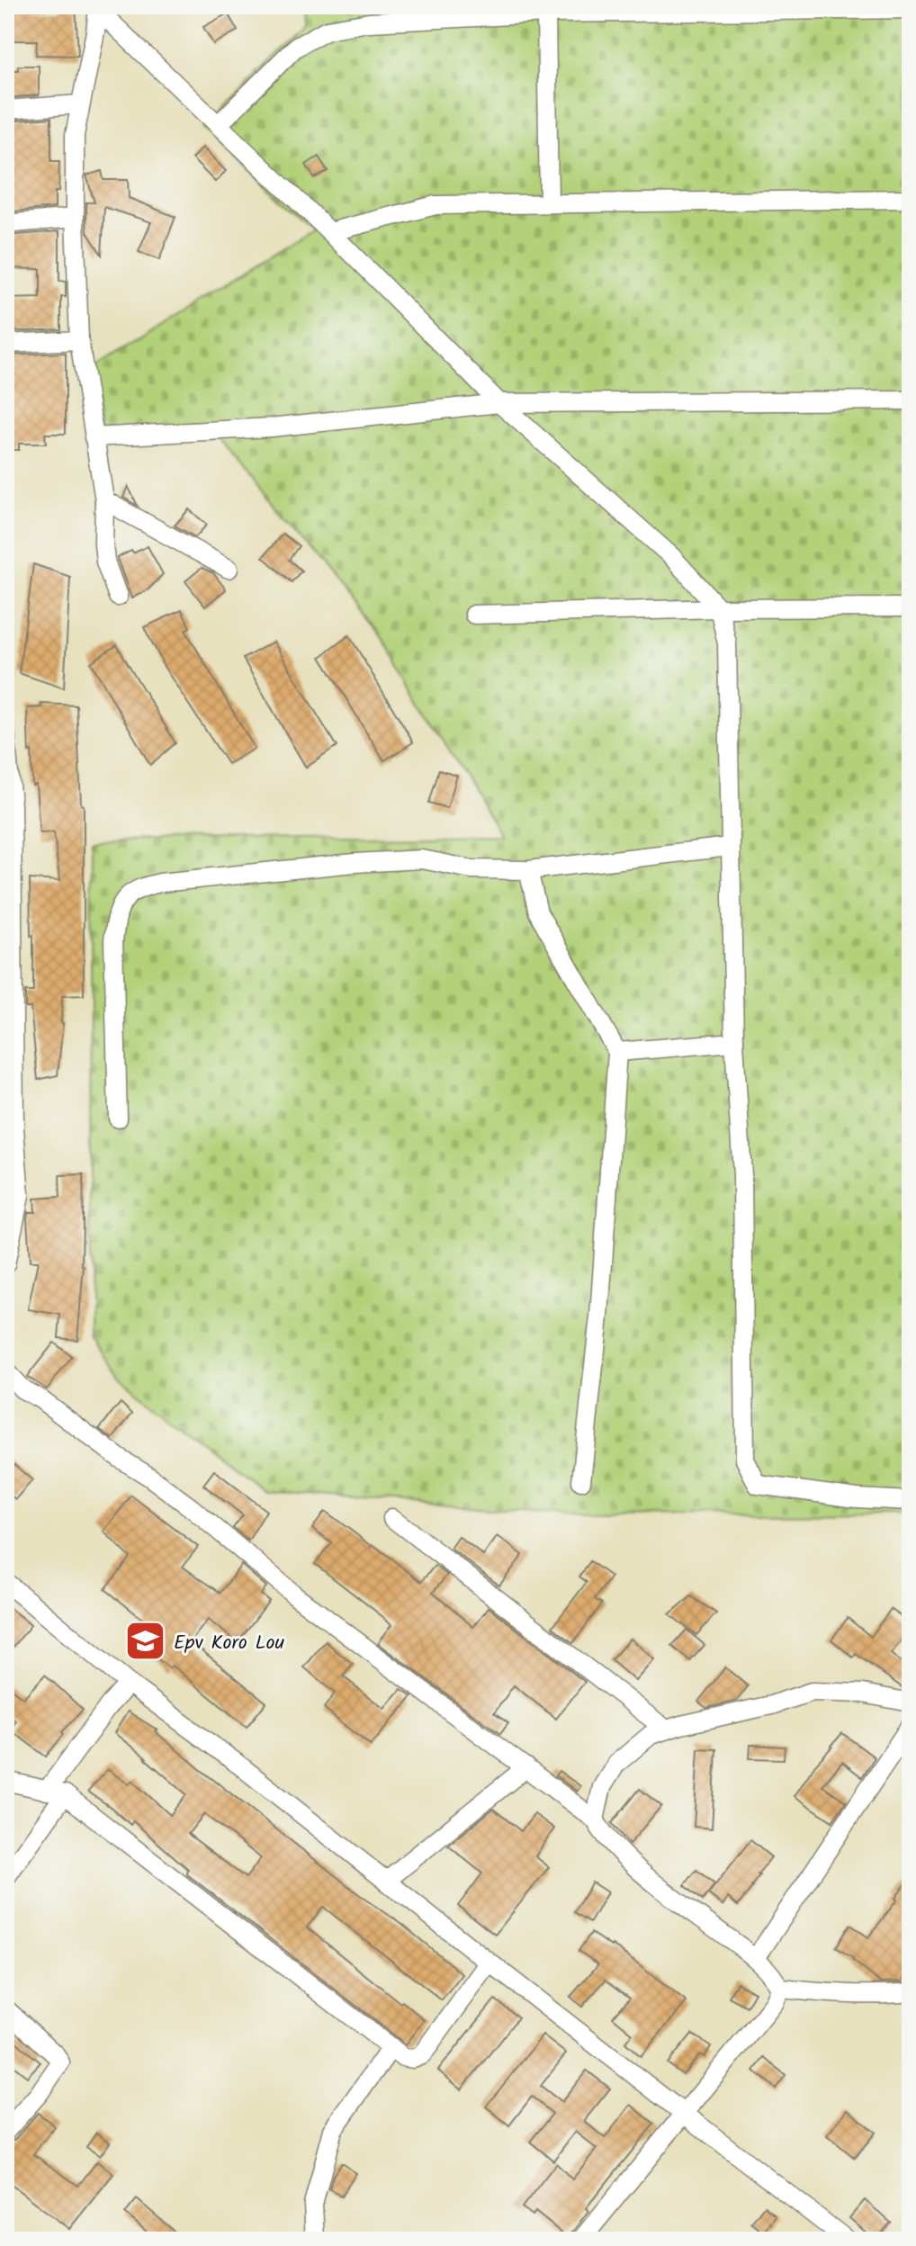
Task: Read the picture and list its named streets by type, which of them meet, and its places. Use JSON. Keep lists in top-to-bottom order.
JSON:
{
  "places": {
    "school or university": ["Epv Koro Lou"]
  }
}
